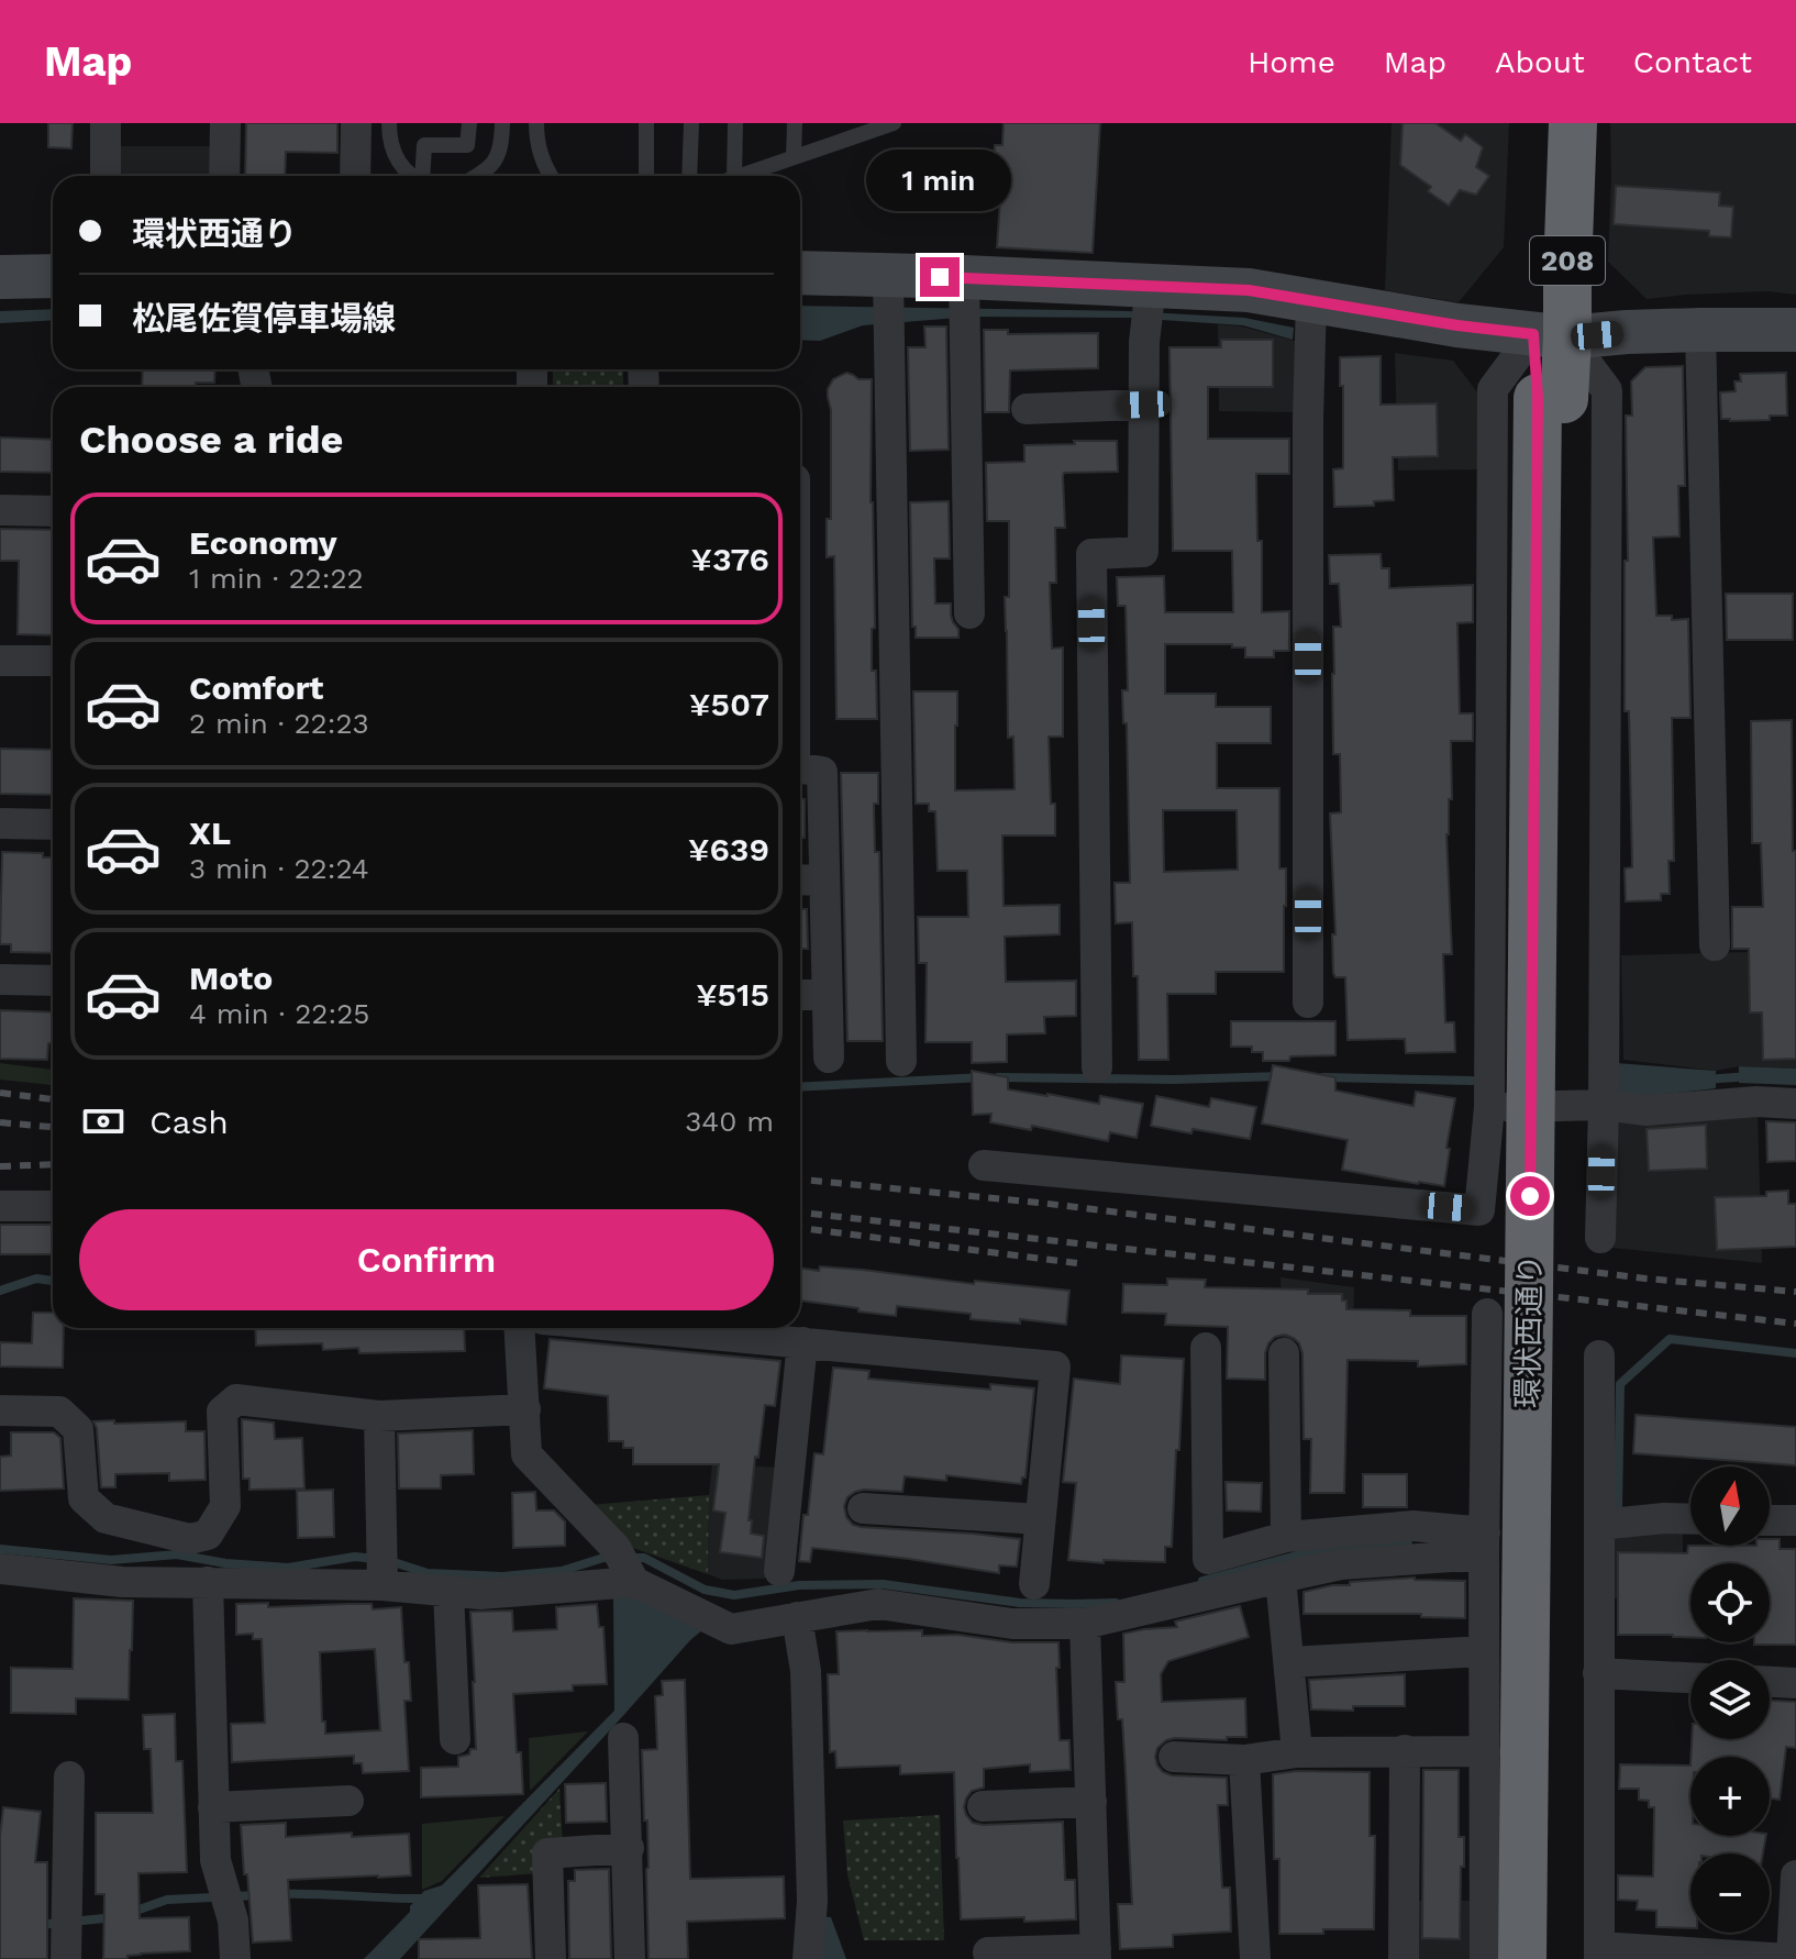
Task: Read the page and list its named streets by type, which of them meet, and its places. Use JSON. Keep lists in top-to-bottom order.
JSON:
{
  "streets": {
    "highway": ["208", "環状西通り"]
  },
  "north": "top",
  "page": {
    "header": "Map",
    "nav": [
      "Home",
      "Map",
      "About",
      "Contact"
    ],
    "bubble": "1 min",
    "banner": ["環状西通り", "松尾佐賀停車場線"],
    "heading": "Choose a ride",
    "list": [
      {
        "name": "Economy",
        "note": "1 min · 22:22",
        "value": "¥376"
      },
      {
        "name": "Comfort",
        "note": "2 min · 22:23",
        "value": "¥507"
      },
      {
        "name": "XL",
        "note": "3 min · 22:24",
        "value": "¥639"
      },
      {
        "name": "Moto",
        "note": "4 min · 22:25",
        "value": "¥515"
      }
    ],
    "pay": ["Cash", "340 m"],
    "buttons": "Confirm",
    "map_buttons": ["+", "−"]
  }
}
